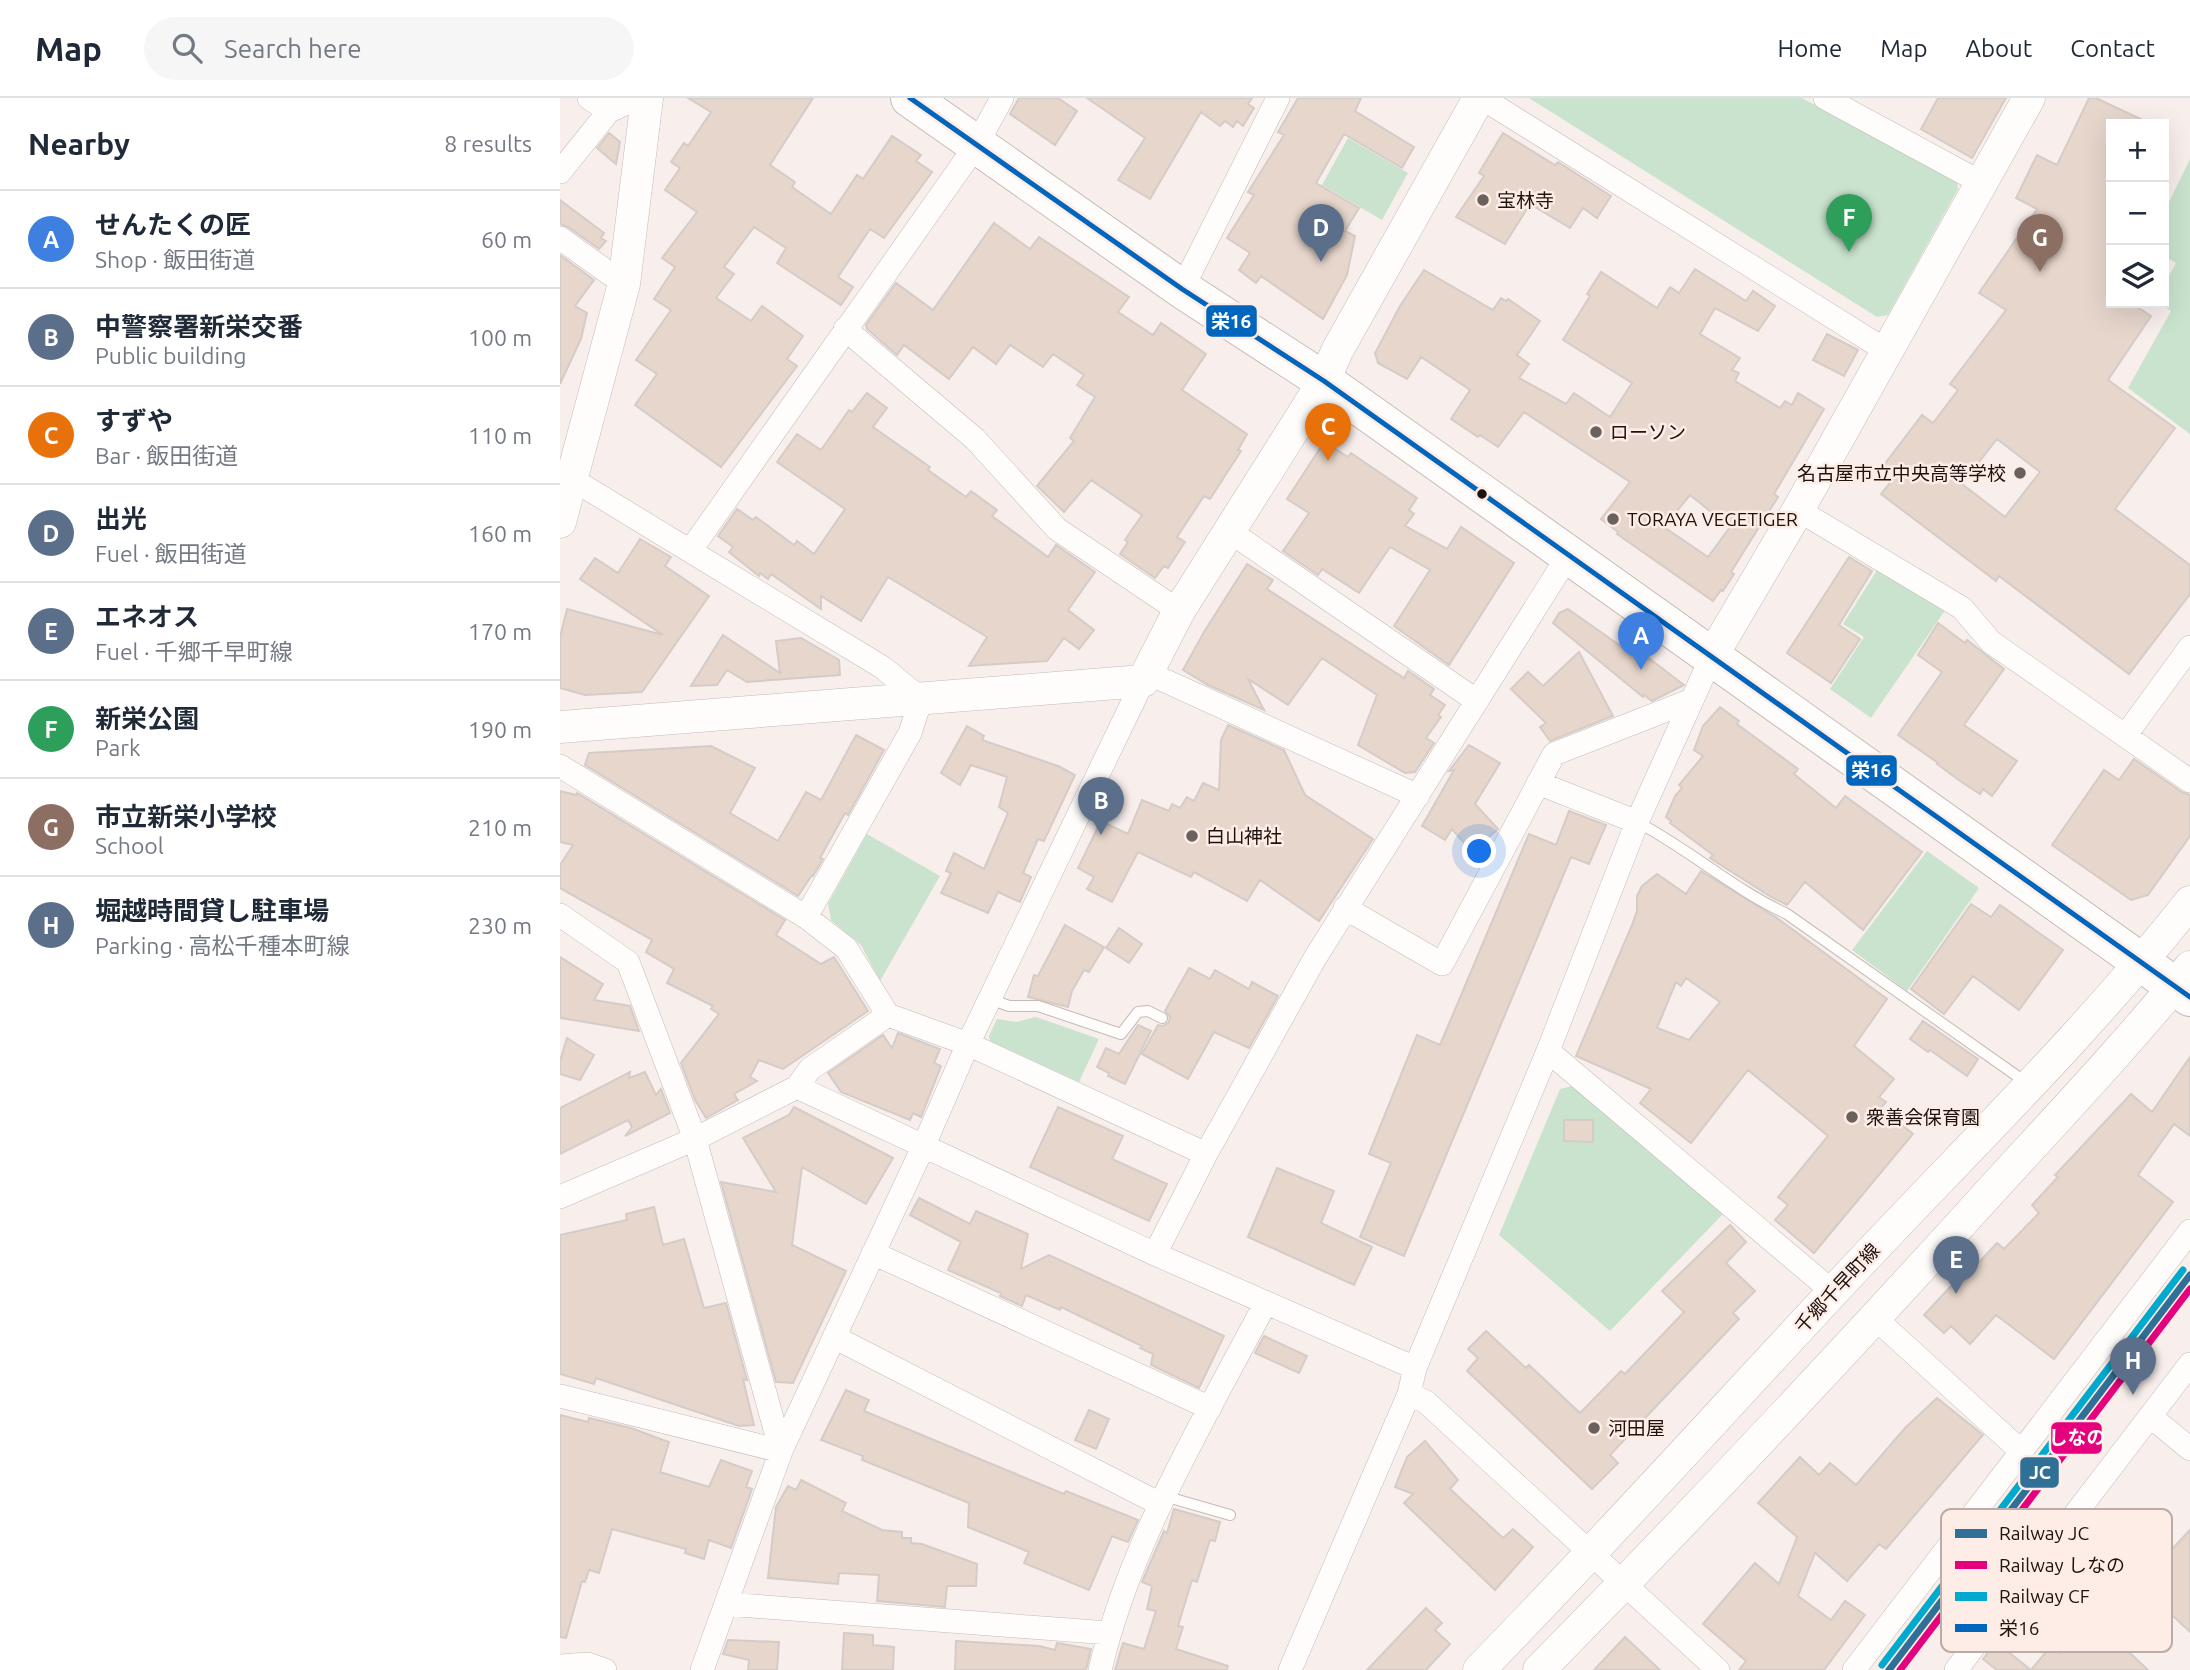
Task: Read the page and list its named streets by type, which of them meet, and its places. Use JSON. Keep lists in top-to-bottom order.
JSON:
{
  "streets": {
    "street": ["千郷千早町線"]
  },
  "places": [
    "宝林寺",
    "ローソン",
    "名古屋市立中央高等学校",
    "TORAYA VEGETIGER",
    "白山神社",
    "衆善会保育園",
    "河田屋"
  ],
  "lines": [
    "transit line 栄16",
    "rail line CF",
    "rail line JC",
    "rail line しなの"
  ],
  "legend": [
    "Railway JC",
    "Railway しなの",
    "Railway CF",
    "栄16"
  ],
  "page": {
    "header": "Map",
    "search": "Search here",
    "nav": [
      "Home",
      "Map",
      "About",
      "Contact"
    ],
    "heading": ["Nearby", "8 results"],
    "map_buttons": ["+", "−"],
    "list": [
      {
        "mark": "A",
        "name": "せんたくの匠",
        "note": "Shop · 飯田街道",
        "value": "60 m"
      },
      {
        "mark": "B",
        "name": "中警察署新栄交番",
        "note": "Public building",
        "value": "100 m"
      },
      {
        "mark": "C",
        "name": "すずや",
        "note": "Bar · 飯田街道",
        "value": "110 m"
      },
      {
        "mark": "D",
        "name": "出光",
        "note": "Fuel · 飯田街道",
        "value": "160 m"
      },
      {
        "mark": "E",
        "name": "エネオス",
        "note": "Fuel · 千郷千早町線",
        "value": "170 m"
      },
      {
        "mark": "F",
        "name": "新栄公園",
        "note": "Park",
        "value": "190 m"
      },
      {
        "mark": "G",
        "name": "市立新栄小学校",
        "note": "School",
        "value": "210 m"
      },
      {
        "mark": "H",
        "name": "堀越時間貸し駐車場",
        "note": "Parking · 高松千種本町線",
        "value": "230 m"
      }
    ],
    "pins": [
      "F",
      "D",
      "G",
      "C",
      "A",
      "B",
      "E",
      "H"
    ]
  }
}
